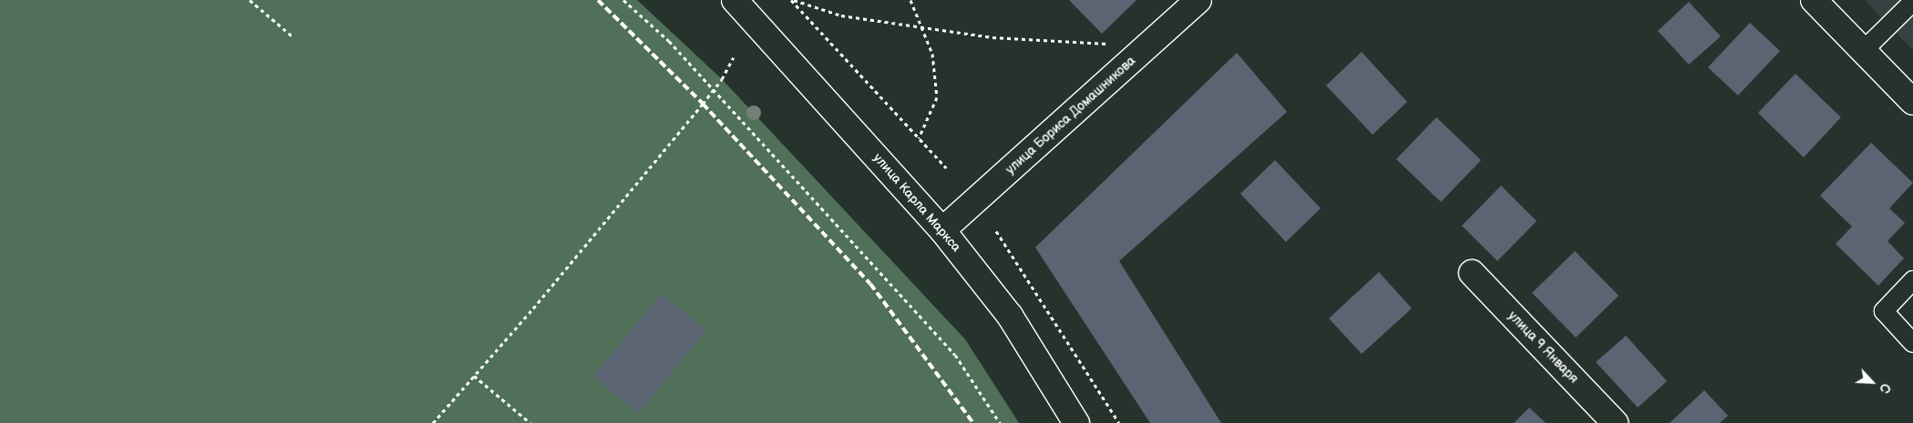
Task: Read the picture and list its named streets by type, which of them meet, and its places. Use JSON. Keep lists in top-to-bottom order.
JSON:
{
  "streets": {
    "street": ["улица Бориса Домашникова", "улица Карла Маркса", "улица 9 Января"]
  },
  "crossings": [
    ["улица Бориса Домашникова", "улица Карла Маркса"]
  ],
  "north": "bottom right"
}
